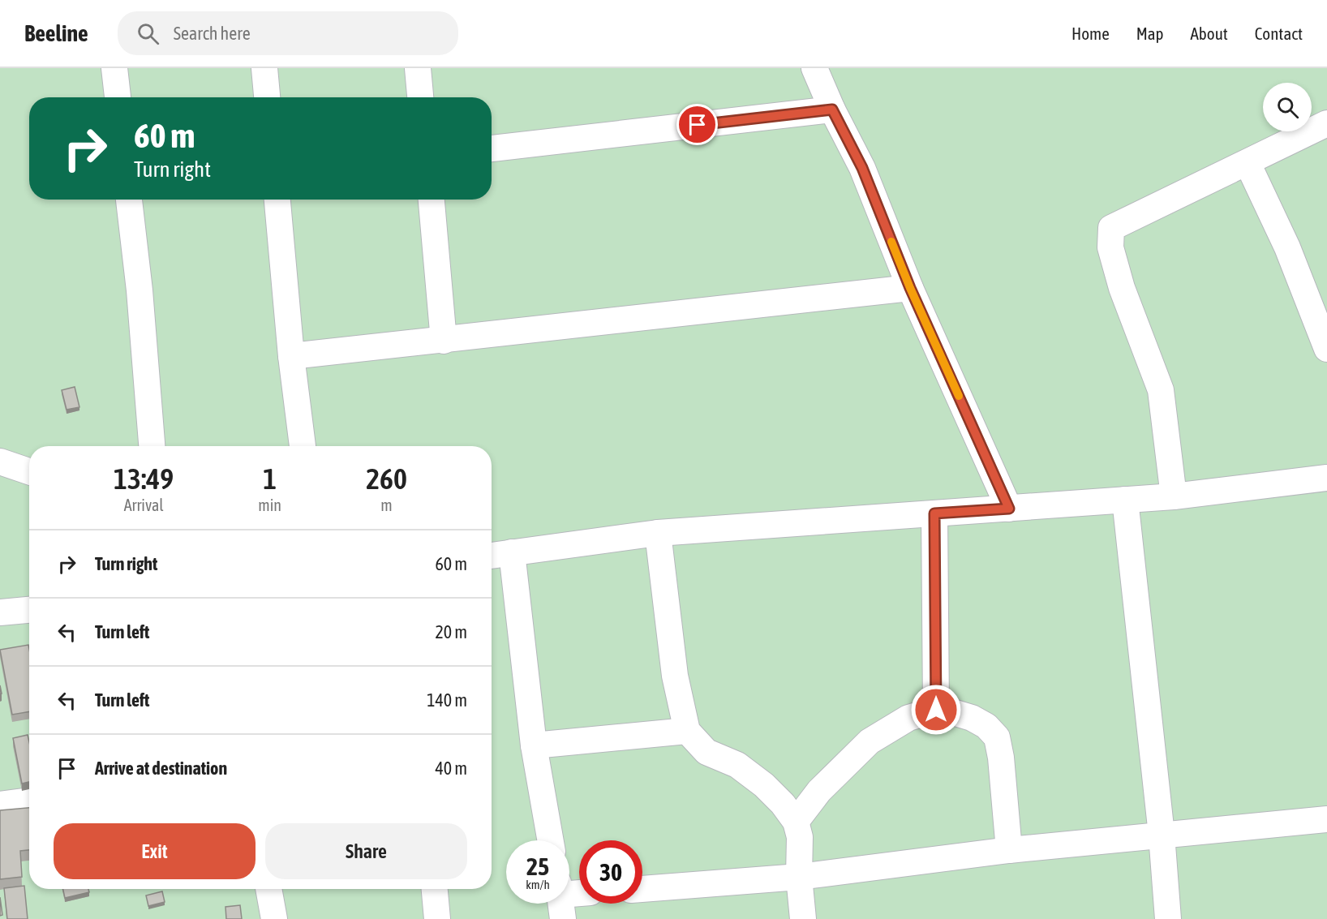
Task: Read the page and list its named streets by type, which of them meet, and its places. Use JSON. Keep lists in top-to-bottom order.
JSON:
{
  "page": {
    "header": "Beeline",
    "search": "Search here",
    "nav": [
      "Home",
      "Map",
      "About",
      "Contact"
    ],
    "turn": ["60 m", "Turn right"],
    "eta": [
      "13:49",
      "Arrival",
      "1",
      "min",
      "260",
      "m"
    ],
    "list": [
      {
        "name": "Turn right",
        "value": "60 m"
      },
      {
        "name": "Turn left",
        "value": "20 m"
      },
      {
        "name": "Turn left",
        "value": "140 m"
      },
      {
        "name": "Arrive at destination",
        "value": "40 m"
      }
    ],
    "buttons": ["Exit", "Share"],
    "speed": "25 km/h",
    "limit": "30"
  }
}
